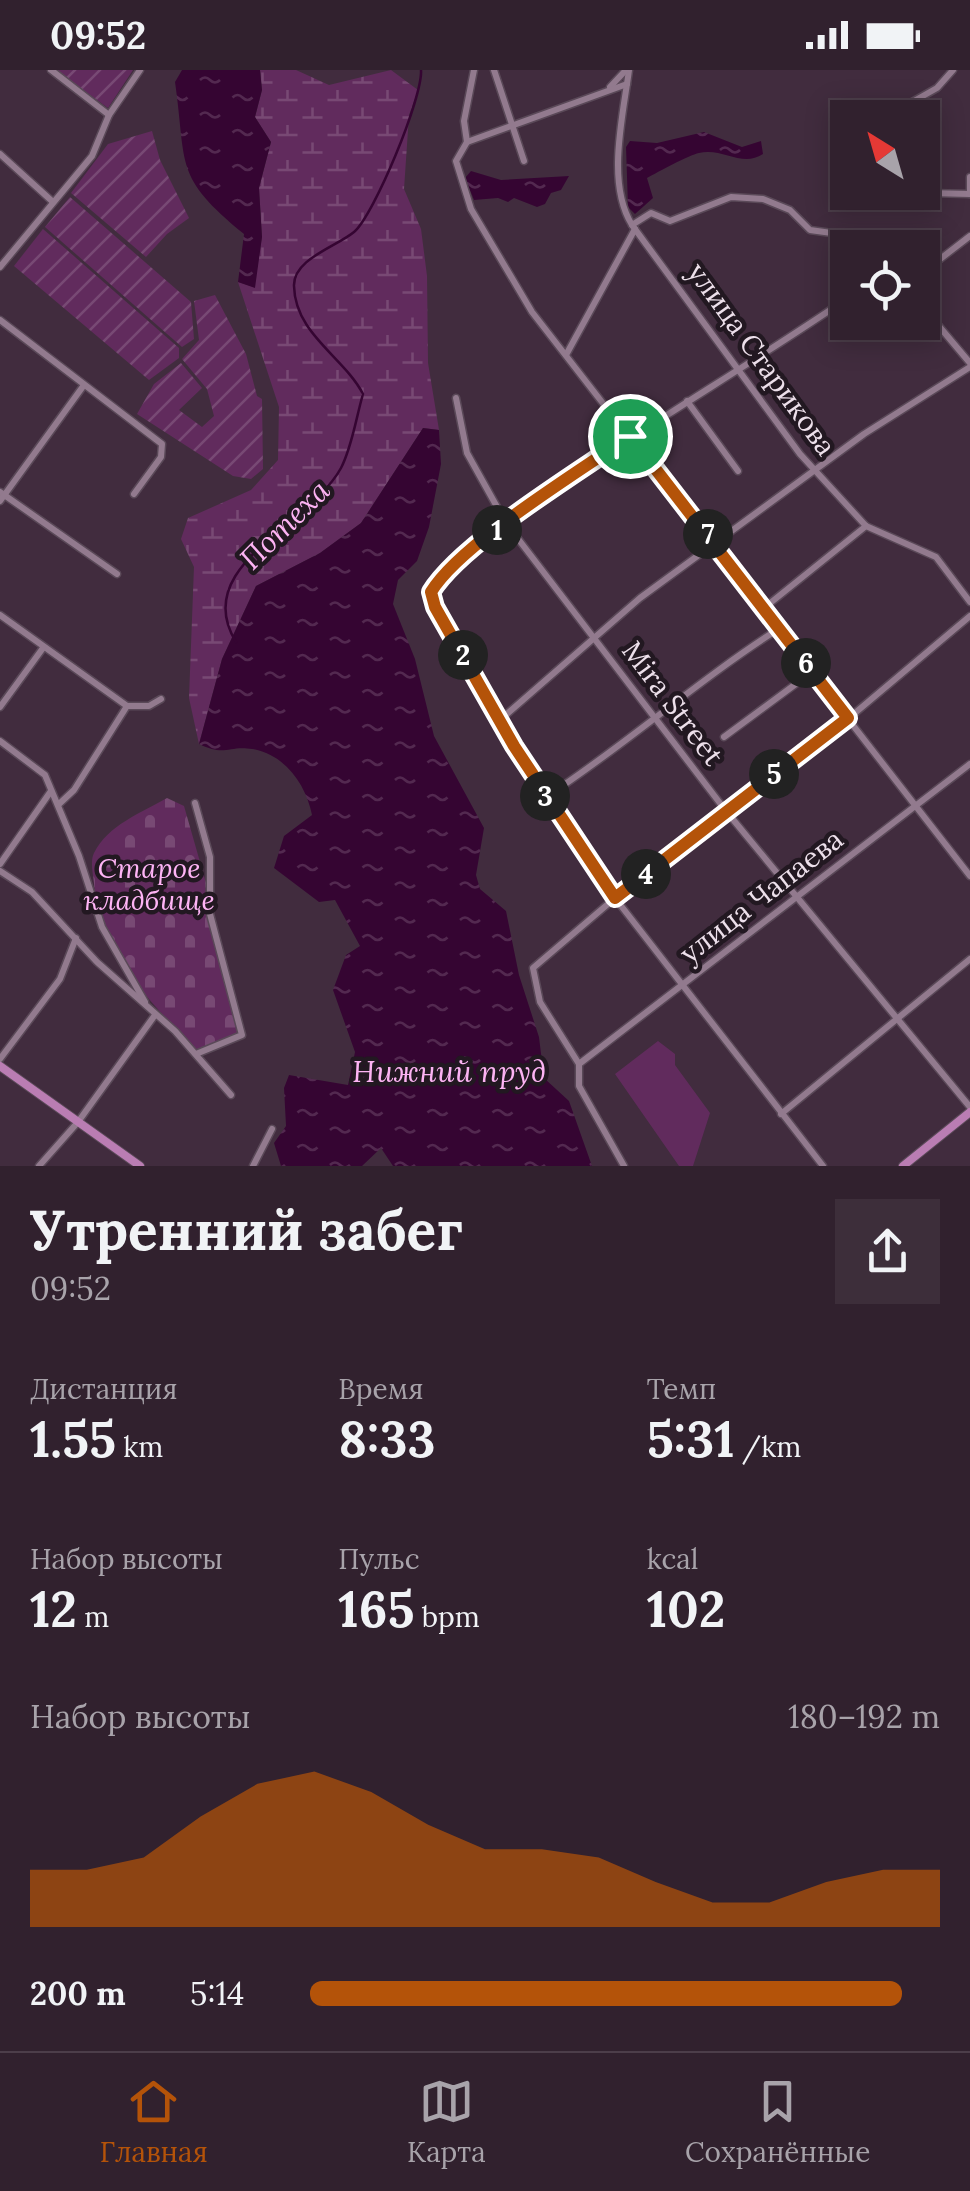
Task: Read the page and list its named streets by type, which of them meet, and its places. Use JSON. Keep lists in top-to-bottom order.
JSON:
{
  "streets": {
    "street": ["улица Старикова", "Mira Street", "улица Чапаева"]
  },
  "crossings": [
    ["Mira Street", "улица Чапаева"]
  ],
  "water": ["Потеха", "Нижний пруд"],
  "parks": ["Старое кладбище"],
  "north": "top left",
  "page": {
    "status": "09:52",
    "pins": [
      "1",
      "7",
      "2",
      "6",
      "5",
      "3",
      "4"
    ],
    "heading": ["Утренний забег", "09:52"],
    "stats": [
      ["Дистанция", "1.55 km"],
      ["Время", "8:33"],
      ["Темп", "5:31 /km"],
      ["Набор высоты", "12 m"],
      ["Пульс", "165 bpm"],
      ["kcal", "102"]
    ],
    "chart": ["Набор высоты", "180–192 m"],
    "list": [
      {
        "name": "200 m",
        "note": "5:14"
      }
    ],
    "tabs": ["Главная", "Карта", "Сохранённые"]
  }
}
